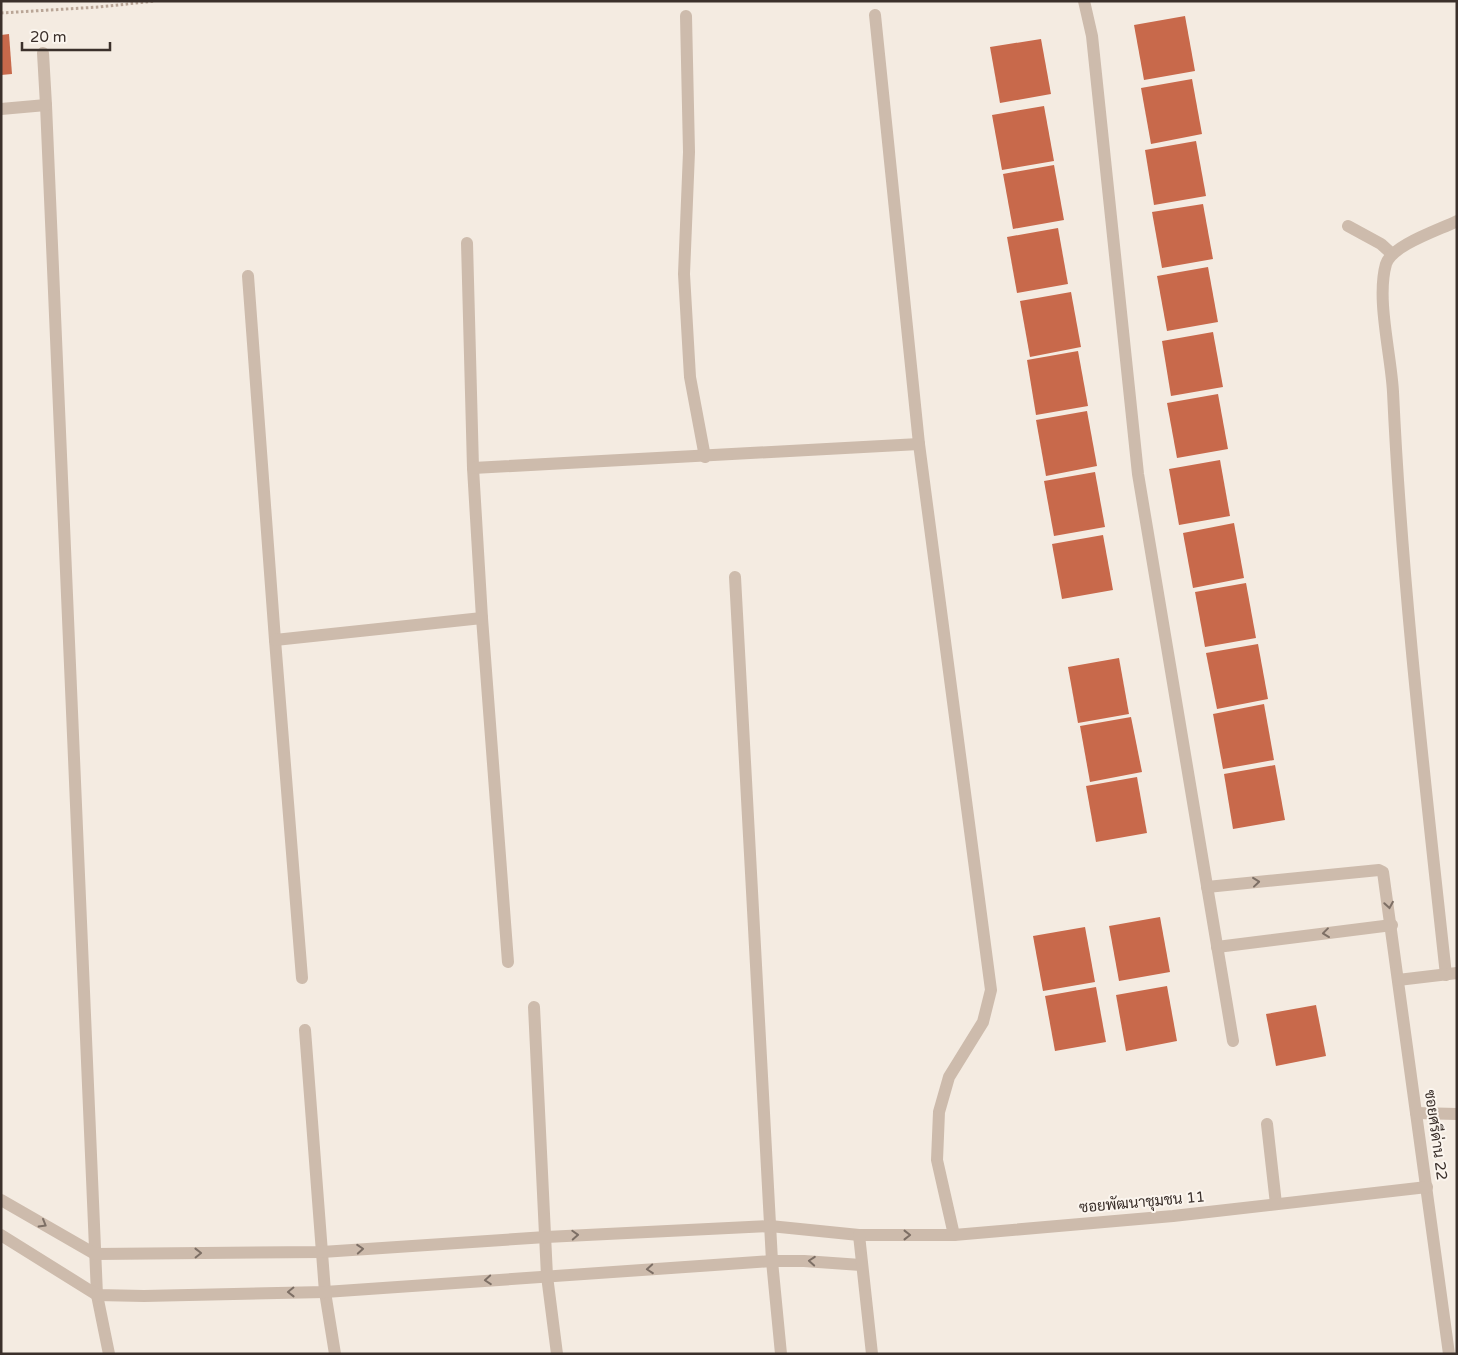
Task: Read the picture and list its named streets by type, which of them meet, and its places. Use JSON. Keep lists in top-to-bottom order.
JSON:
{
  "streets": {
    "street": ["ซอยศรีด่าน 22", "ซอยพัฒนาชุมชน 11"]
  },
  "crossings": [
    ["ซอยศรีด่าน 22", "ซอยพัฒนาชุมชน 11"]
  ],
  "scale_bar": "20 m"
}
